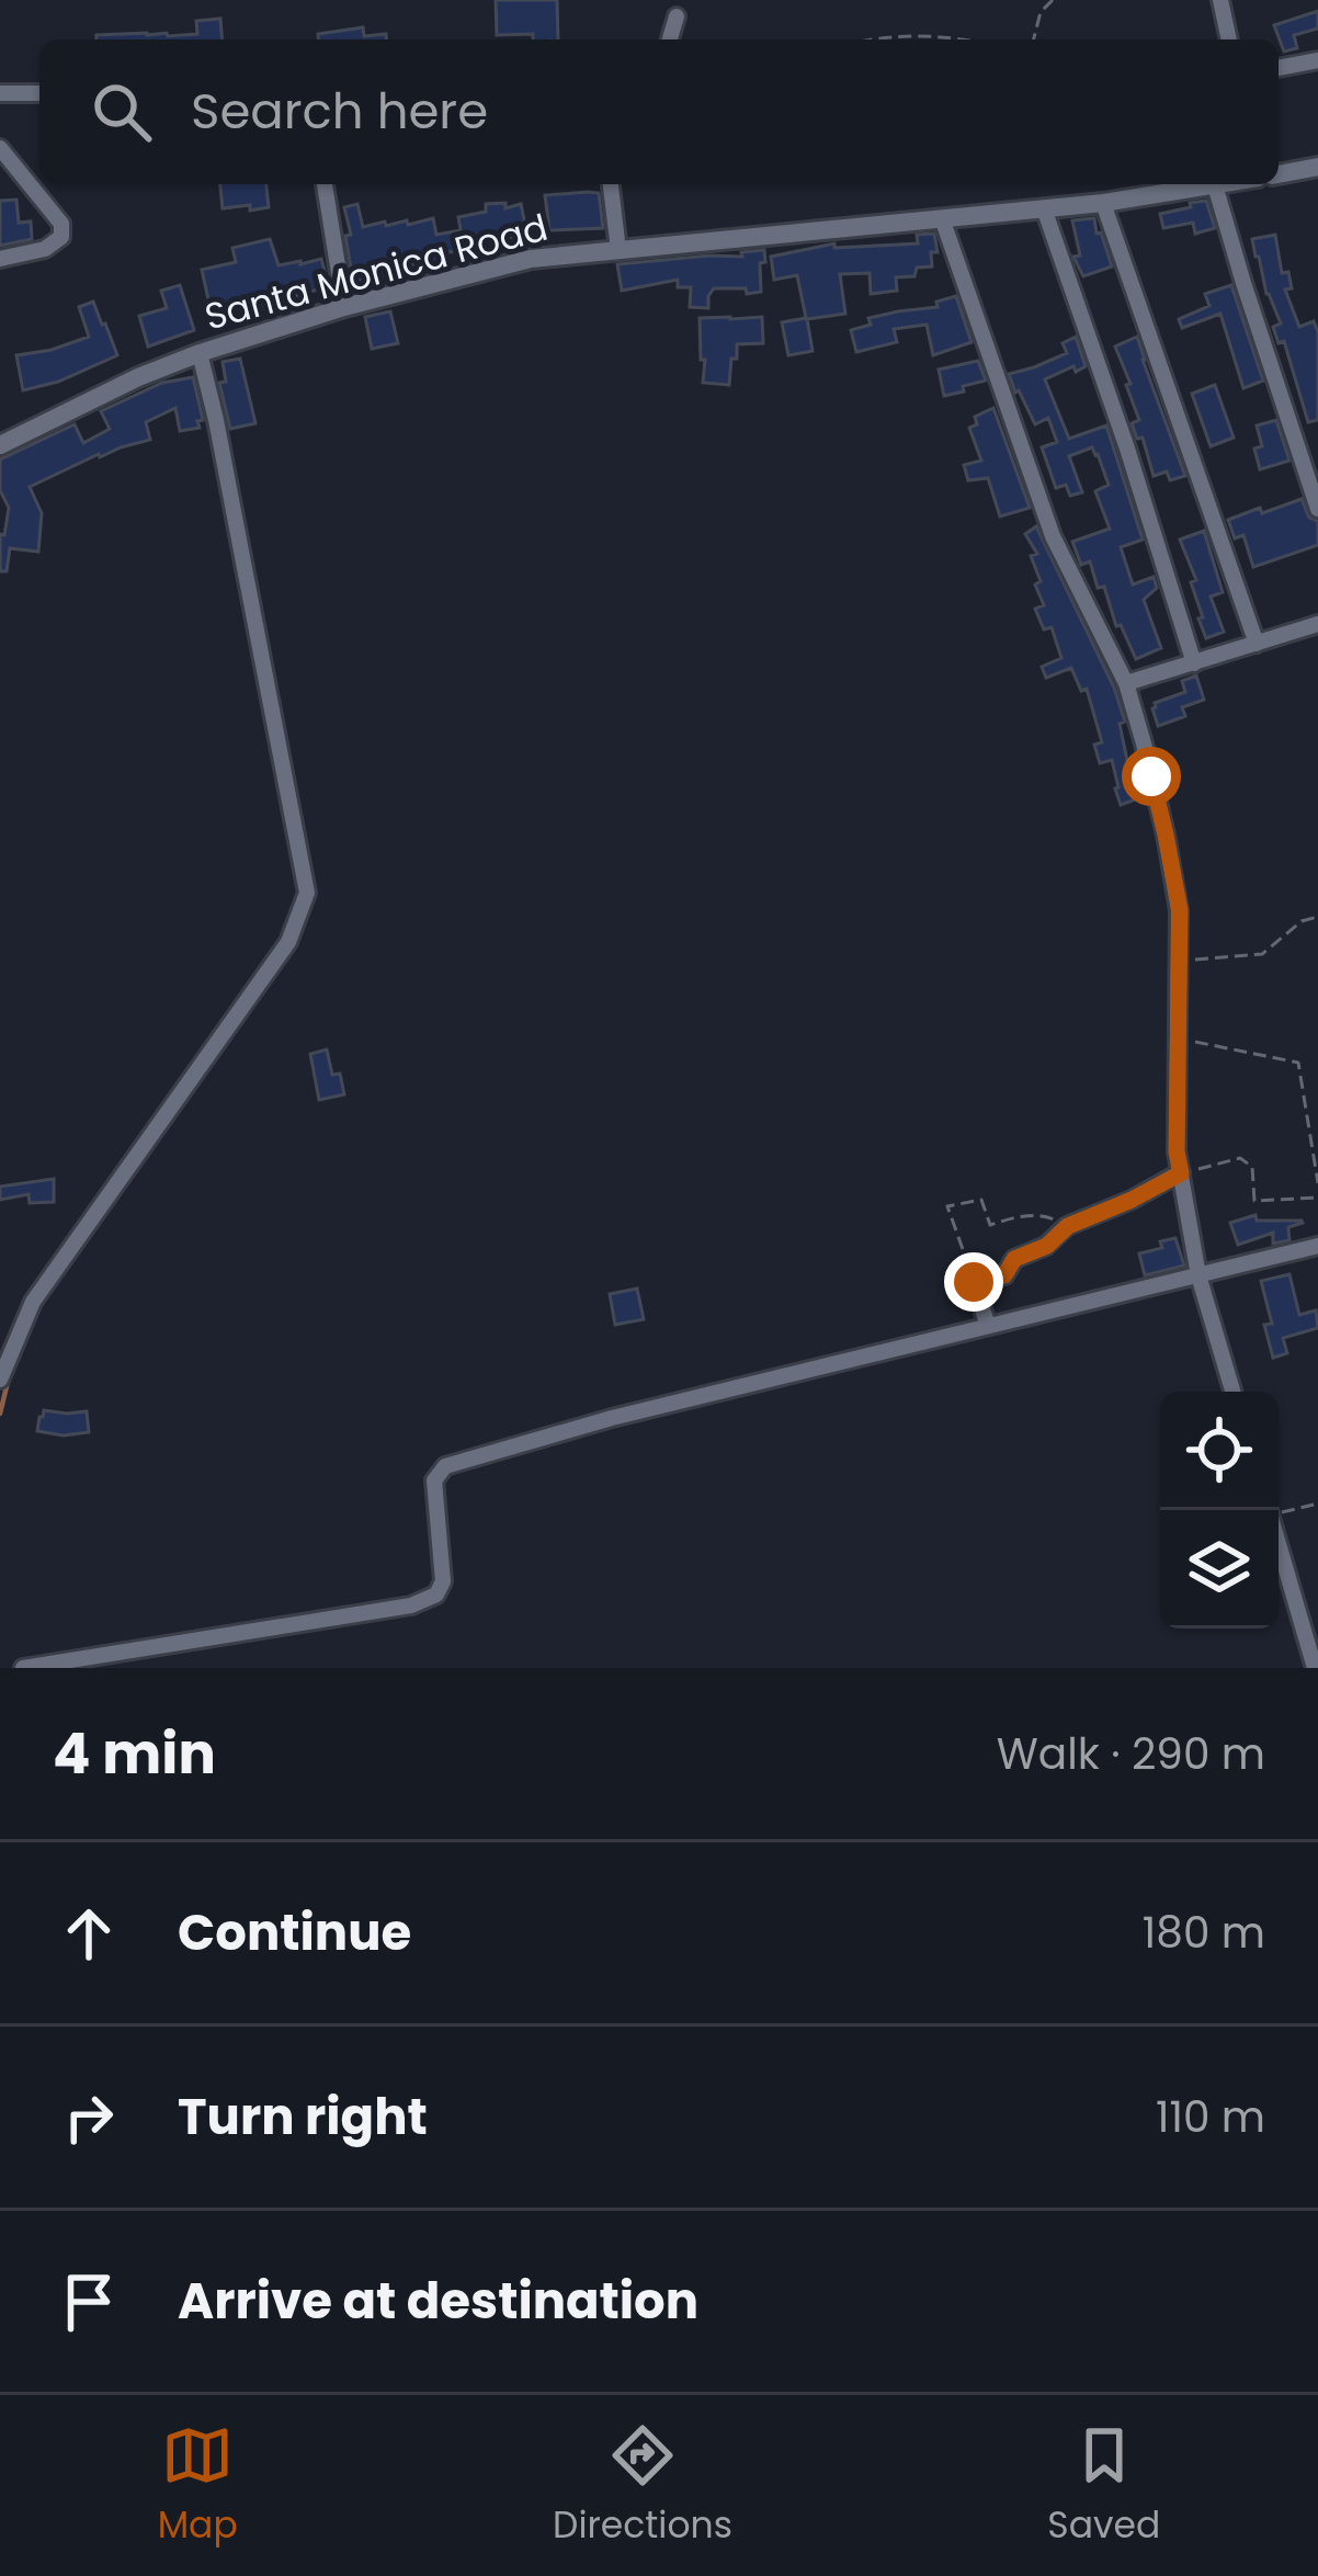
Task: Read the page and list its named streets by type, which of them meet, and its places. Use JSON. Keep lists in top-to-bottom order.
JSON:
{
  "streets": {
    "street": ["Santa Monica Road"]
  },
  "page": {
    "search": "Search here",
    "heading": ["4 min", "Walk · 290 m"],
    "list": [
      ["Continue", "180 m"],
      ["Turn right", "110 m"],
      "Arrive at destination"
    ],
    "nav": ["Map", "Directions", "Saved"]
  }
}
